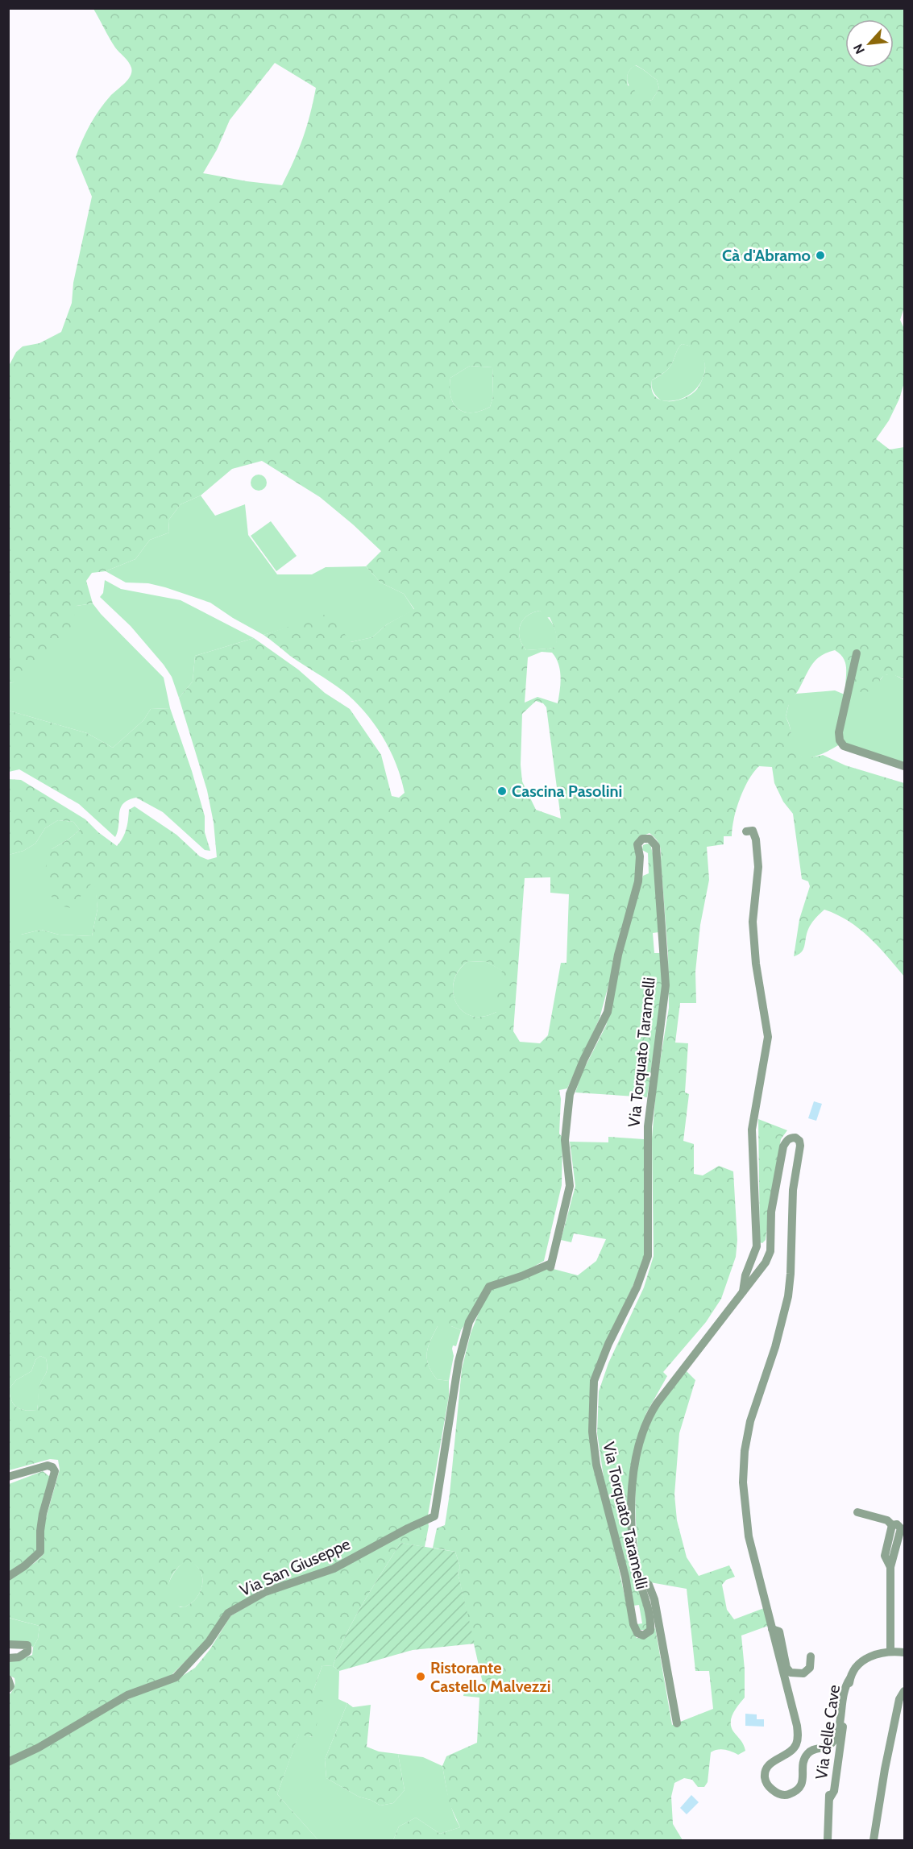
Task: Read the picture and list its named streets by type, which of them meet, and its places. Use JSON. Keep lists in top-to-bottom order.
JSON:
{
  "streets": {
    "street": ["Via Torquato Taramelli", "Via San Giuseppe", "Via delle Cave"]
  },
  "crossings": [
    ["Via Torquato Taramelli", "Via San Giuseppe"]
  ],
  "places": ["Cà d'Abramo", "Cascina Pasolini", "Ristorante Castello Malvezzi"],
  "north": "bottom left"
}
